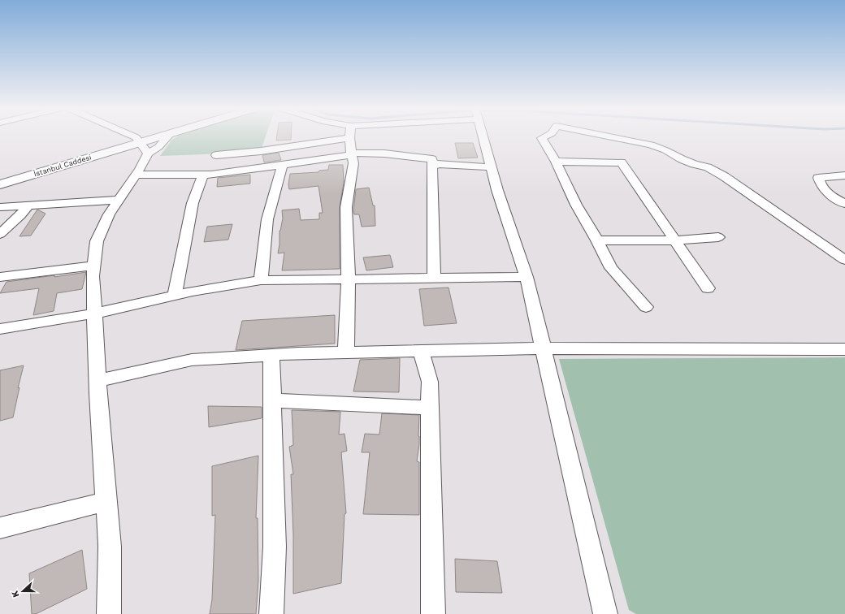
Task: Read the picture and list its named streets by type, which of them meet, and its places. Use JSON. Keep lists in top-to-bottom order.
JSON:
{
  "streets": {
    "main road": ["İstanbul Caddesi"]
  },
  "north": "left"
}
